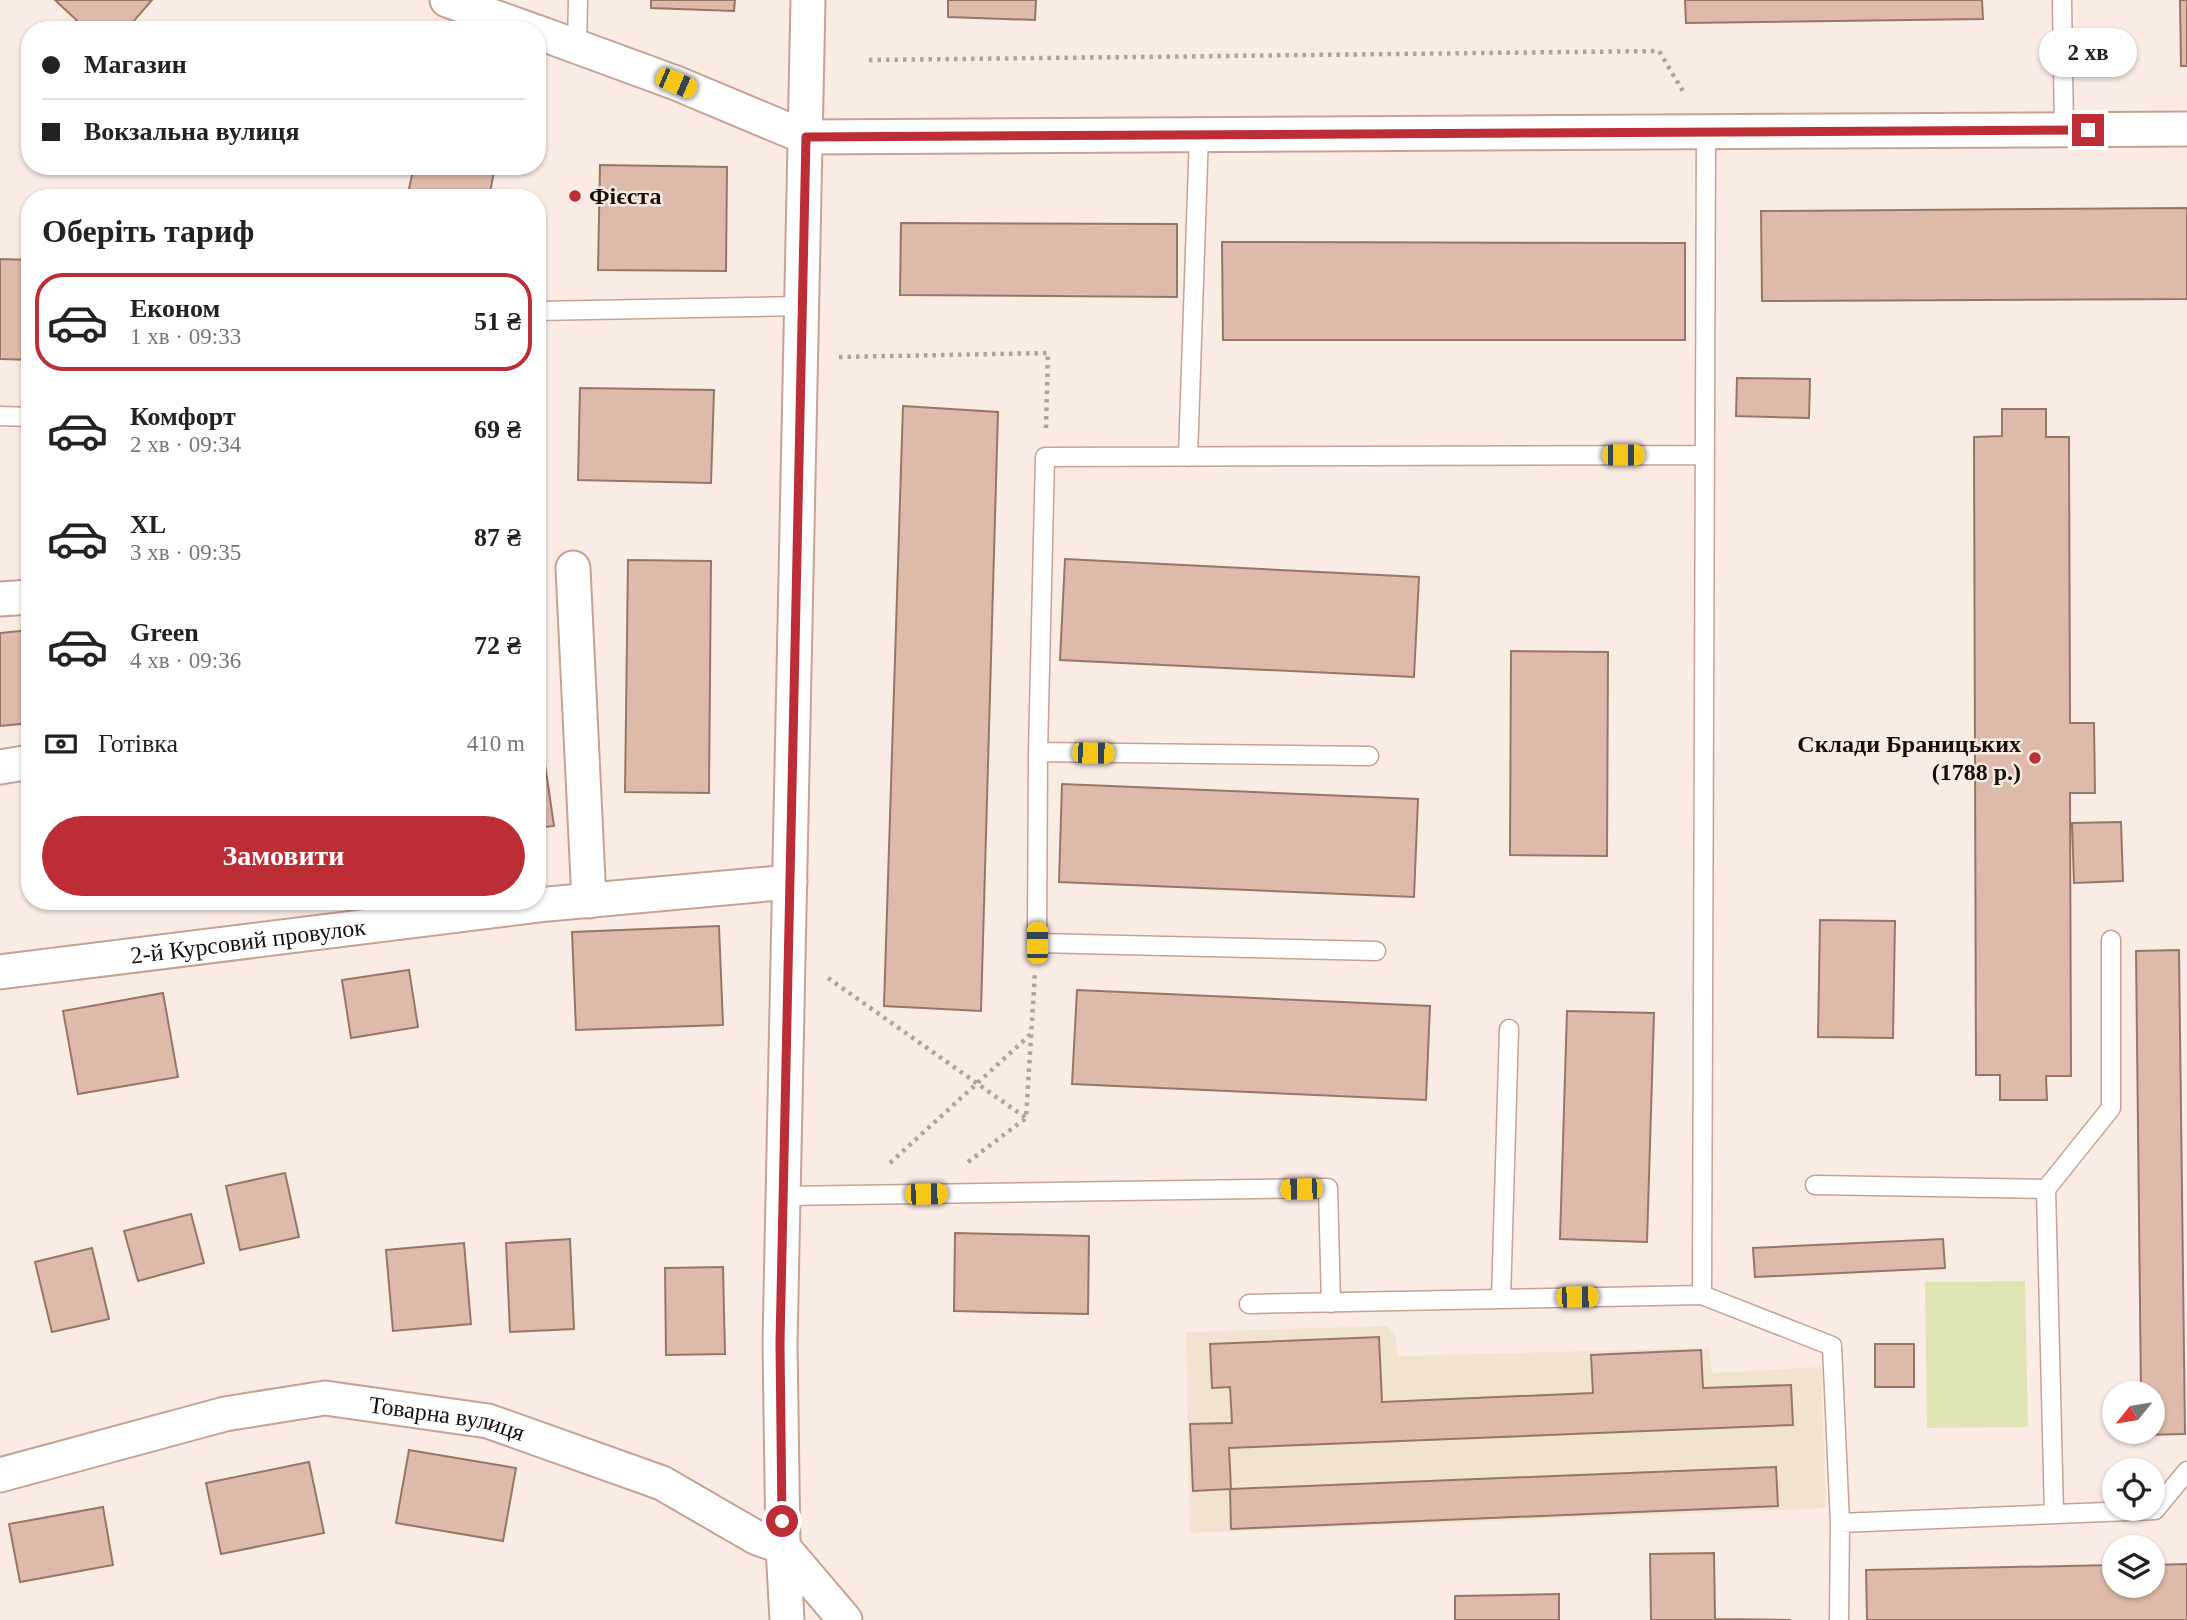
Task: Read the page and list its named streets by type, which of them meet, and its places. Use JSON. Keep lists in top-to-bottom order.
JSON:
{
  "streets": {
    "street": ["2-й Курсовий провулок", "Товарна вулиця"]
  },
  "places": ["Фієста", "Склади Браницьких (1788 р.)"],
  "north": "bottom left",
  "page": {
    "banner": ["Магазин", "Вокзальна вулиця"],
    "bubble": "2 хв",
    "heading": "Оберіть тариф",
    "list": [
      {
        "name": "Економ",
        "note": "1 хв · 09:33",
        "value": "51 ₴"
      },
      {
        "name": "Комфорт",
        "note": "2 хв · 09:34",
        "value": "69 ₴"
      },
      {
        "name": "XL",
        "note": "3 хв · 09:35",
        "value": "87 ₴"
      },
      {
        "name": "Green",
        "note": "4 хв · 09:36",
        "value": "72 ₴"
      }
    ],
    "pay": ["Готівка", "410 m"],
    "buttons": "Замовити"
  }
}
